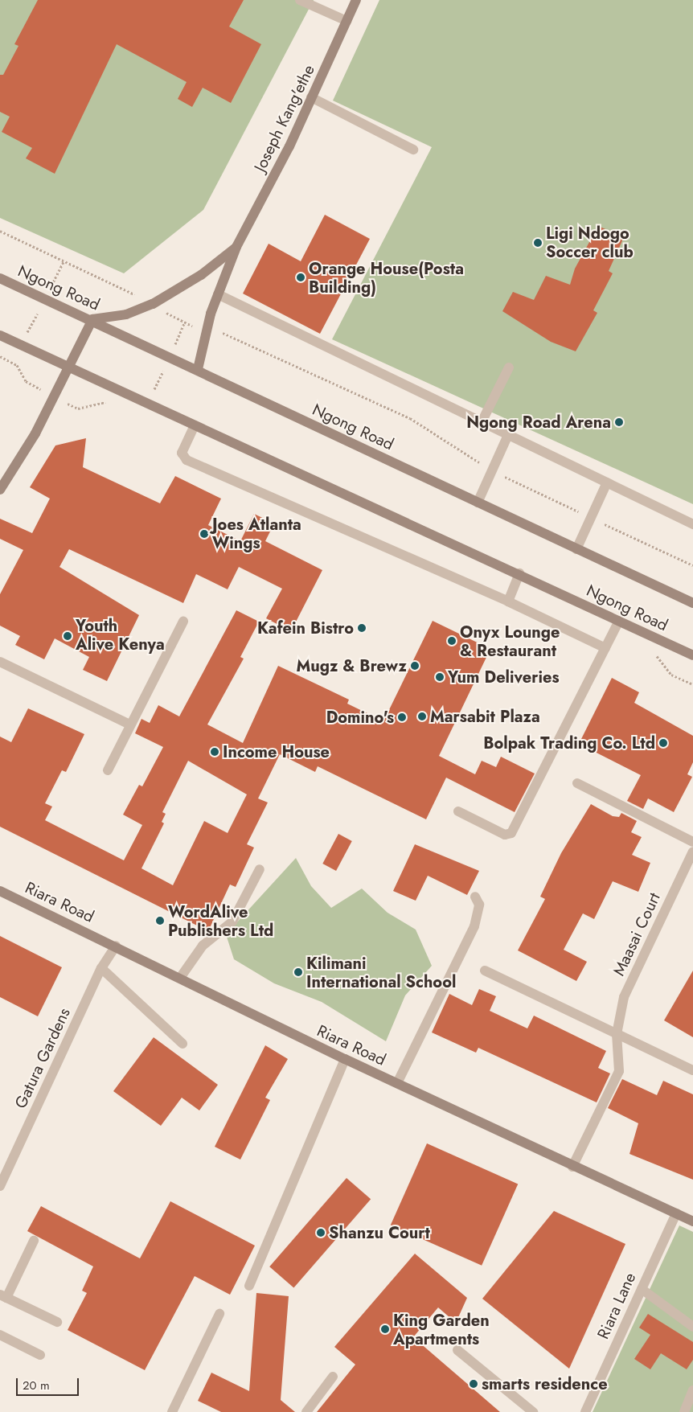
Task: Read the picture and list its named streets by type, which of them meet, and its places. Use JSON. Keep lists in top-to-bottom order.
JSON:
{
  "streets": {
    "main road": ["Joseph Kang'ethe", "Ngong Road", "Riara Road"],
    "street": ["Maasai Court", "Gatura Gardens", "Riara Lane"]
  },
  "crossings": [
    ["Joseph Kang'ethe", "Ngong Road"],
    ["Riara Road", "Maasai Court"],
    ["Riara Road", "Gatura Gardens"],
    ["Riara Road", "Riara Lane"]
  ],
  "places": [
    "Ligi Ndogo Soccer club",
    "Orange House(Posta Building)",
    "Ngong Road Arena",
    "Joes Atlanta Wings",
    "Kafein Bistro",
    "Youth Alive Kenya",
    "Onyx Lounge & Restaurant",
    "Mugz & Brewz",
    "Yum Deliveries",
    "Marsabit Plaza",
    "Domino's",
    "Bolpak Trading Co. Ltd",
    "Income House",
    "WordAlive Publishers Ltd",
    "Kilimani International School",
    "Shanzu Court",
    "King Garden Apartments",
    "smarts residence"
  ],
  "scale_bar": "20 m"
}
